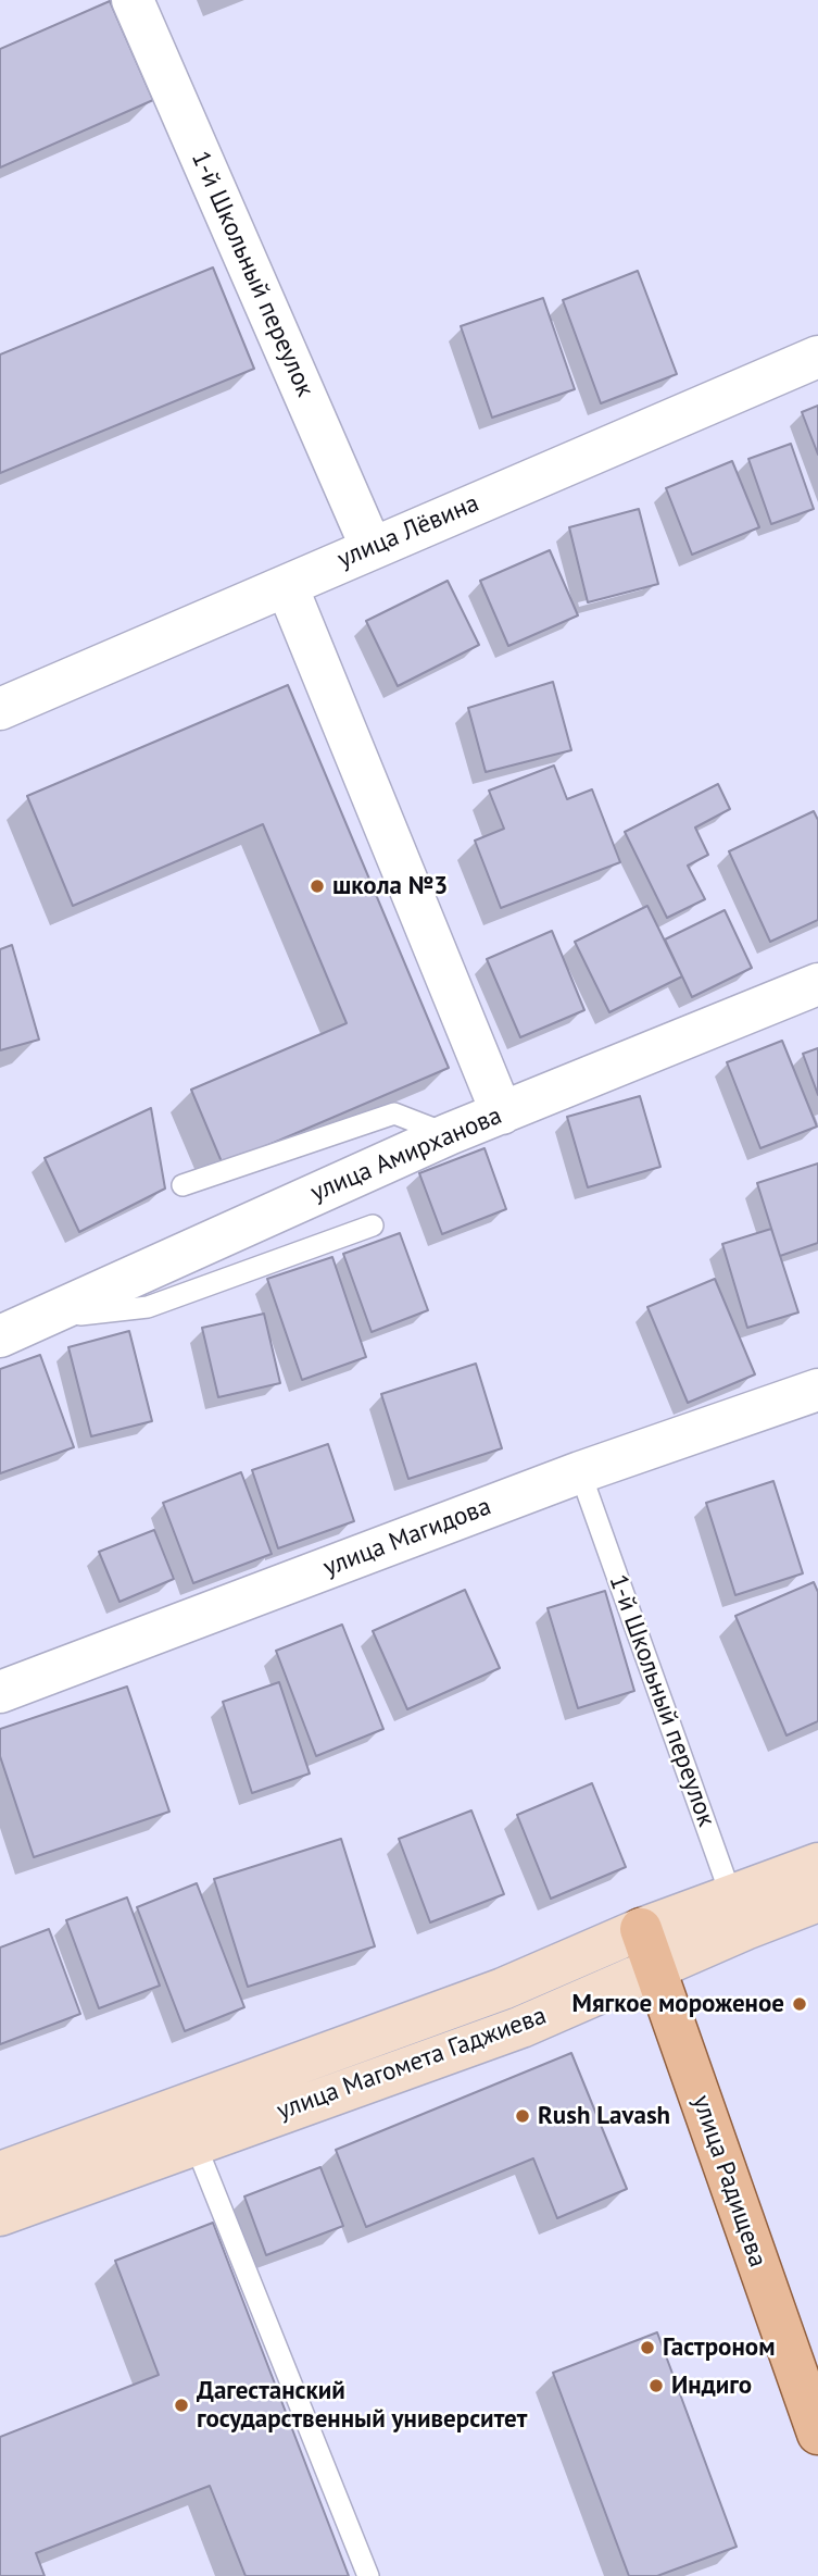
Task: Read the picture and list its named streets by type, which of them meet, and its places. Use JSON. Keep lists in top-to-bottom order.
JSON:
{
  "streets": {
    "main road": ["улица Магомета Гаджиева", "улица Радищева"],
    "street": [
      "1-й Школьный переулок",
      "улица Лёвина",
      "улица Амирханова",
      "улица Магидова"
    ]
  },
  "crossings": [
    ["1-й Школьный переулок", "улица Лёвина"],
    ["1-й Школьный переулок", "улица Магидова"],
    ["1-й Школьный переулок", "улица Магомета Гаджиева"],
    ["улица Магомета Гаджиева", "улица Радищева"]
  ],
  "places": [
    "школа №3",
    "Мягкое мороженое",
    "Rush Lavash",
    "Гастроном",
    "Индиго",
    "Дагестанский государственный университет"
  ]
}
